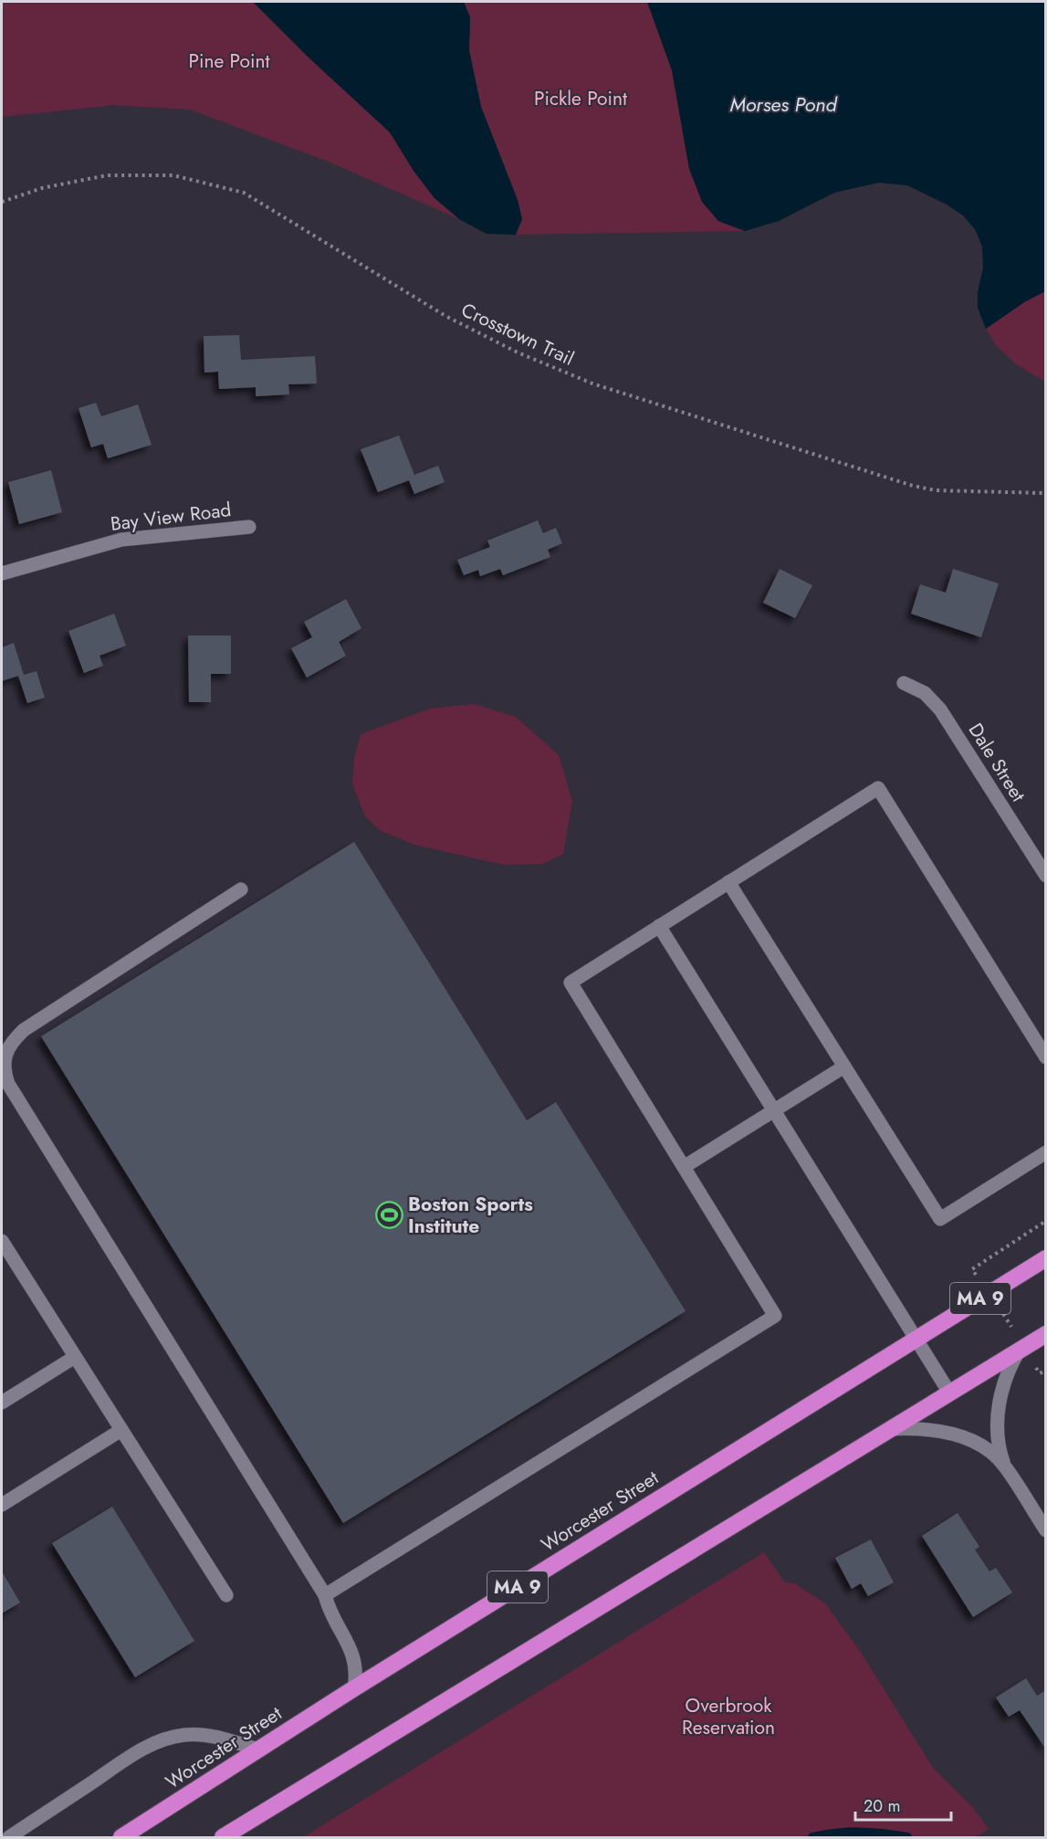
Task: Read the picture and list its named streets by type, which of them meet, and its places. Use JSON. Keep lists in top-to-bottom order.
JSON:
{
  "streets": {
    "highway": ["MA 9", "Worcester Street"],
    "street": ["Bay View Road", "Dale Street"],
    "path": ["Crosstown Trail"]
  },
  "water": ["Morses Pond"],
  "parks": ["Pine Point", "Pickle Point", "Overbrook Reservation"],
  "places": {
    "sports": ["Boston Sports Institute"]
  },
  "scale_bar": "20 m"
}
